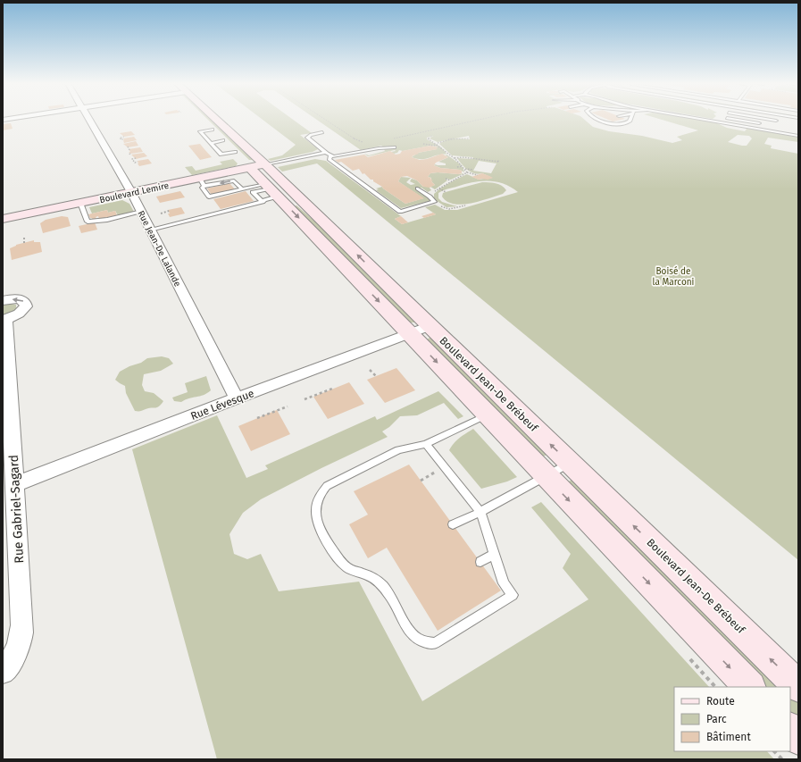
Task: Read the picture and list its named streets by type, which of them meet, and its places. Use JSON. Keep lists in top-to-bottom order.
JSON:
{
  "streets": {
    "main road": ["Boulevard Lemire", "Boulevard Jean-De Brébeuf"],
    "street": ["Rue Jean-De Lalande", "Rue Lévesque", "Rue Gabriel-Sagard"]
  },
  "crossings": [
    ["Boulevard Lemire", "Rue Jean-De Lalande"],
    ["Boulevard Lemire", "Boulevard Jean-De Brébeuf"],
    ["Rue Jean-De Lalande", "Rue Lévesque"],
    ["Boulevard Jean-De Brébeuf", "Rue Lévesque"],
    ["Rue Lévesque", "Rue Gabriel-Sagard"]
  ],
  "parks": ["Boisé de la Marconi"],
  "legend": ["Route", "Parc", "Bâtiment"]
}
